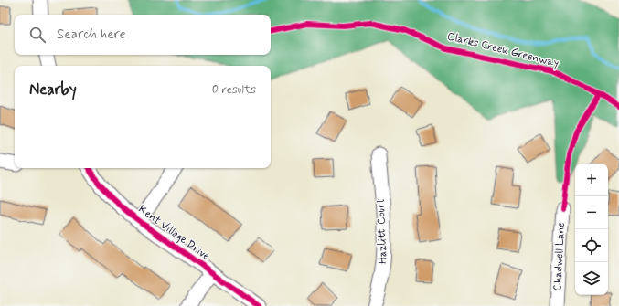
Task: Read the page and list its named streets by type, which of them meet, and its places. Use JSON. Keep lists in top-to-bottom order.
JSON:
{
  "streets": {
    "street": ["Hazlitt Court", "Kent Village Drive", "Chadwell Lane"],
    "cycle path": ["Clarks Creek Greenway"]
  },
  "page": {
    "search": "Search here",
    "heading": ["Nearby", "0 results"],
    "map_buttons": ["+", "−"]
  }
}
